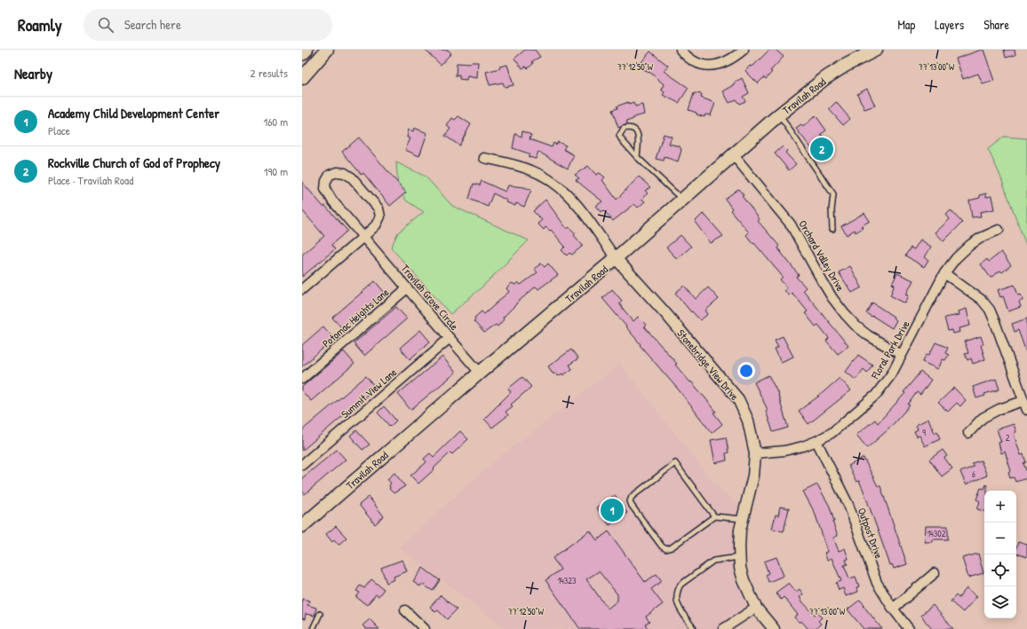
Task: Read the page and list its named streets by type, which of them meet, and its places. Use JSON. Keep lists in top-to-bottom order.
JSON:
{
  "streets": {
    "main road": ["Travilah Road"],
    "street": [
      "Orchard Valley Drive",
      "Travilah Grove Circle",
      "Potomac Heights Lane",
      "Floral Park Drive",
      "Stonebridge View Drive",
      "Summit View Lane",
      "Outpost Drive"
    ]
  },
  "crossings": [
    ["Travilah Road", "Orchard Valley Drive"],
    ["Travilah Road", "Travilah Grove Circle"],
    ["Travilah Road", "Stonebridge View Drive"],
    ["Orchard Valley Drive", "Floral Park Drive"],
    ["Travilah Grove Circle", "Potomac Heights Lane"],
    ["Travilah Grove Circle", "Summit View Lane"],
    ["Floral Park Drive", "Stonebridge View Drive"],
    ["Floral Park Drive", "Outpost Drive"]
  ],
  "house_numbers": [
    "9",
    "2",
    "6",
    "14302",
    "14323"
  ],
  "page": {
    "header": "Roamly",
    "search": "Search here",
    "nav": ["Map", "Layers", "Share"],
    "heading": ["Nearby", "2 results"],
    "list": [
      {
        "mark": "1",
        "name": "Academy Child Development Center",
        "note": "Place",
        "value": "160 m"
      },
      {
        "mark": "2",
        "name": "Rockville Church of God of Prophecy",
        "note": "Place · Travilah Road",
        "value": "190 m"
      }
    ],
    "pins": ["2", "1"],
    "map_buttons": ["+", "−"]
  },
  "coordinates": ["77°12'50\"W", "77°13'00\"W"]
}
